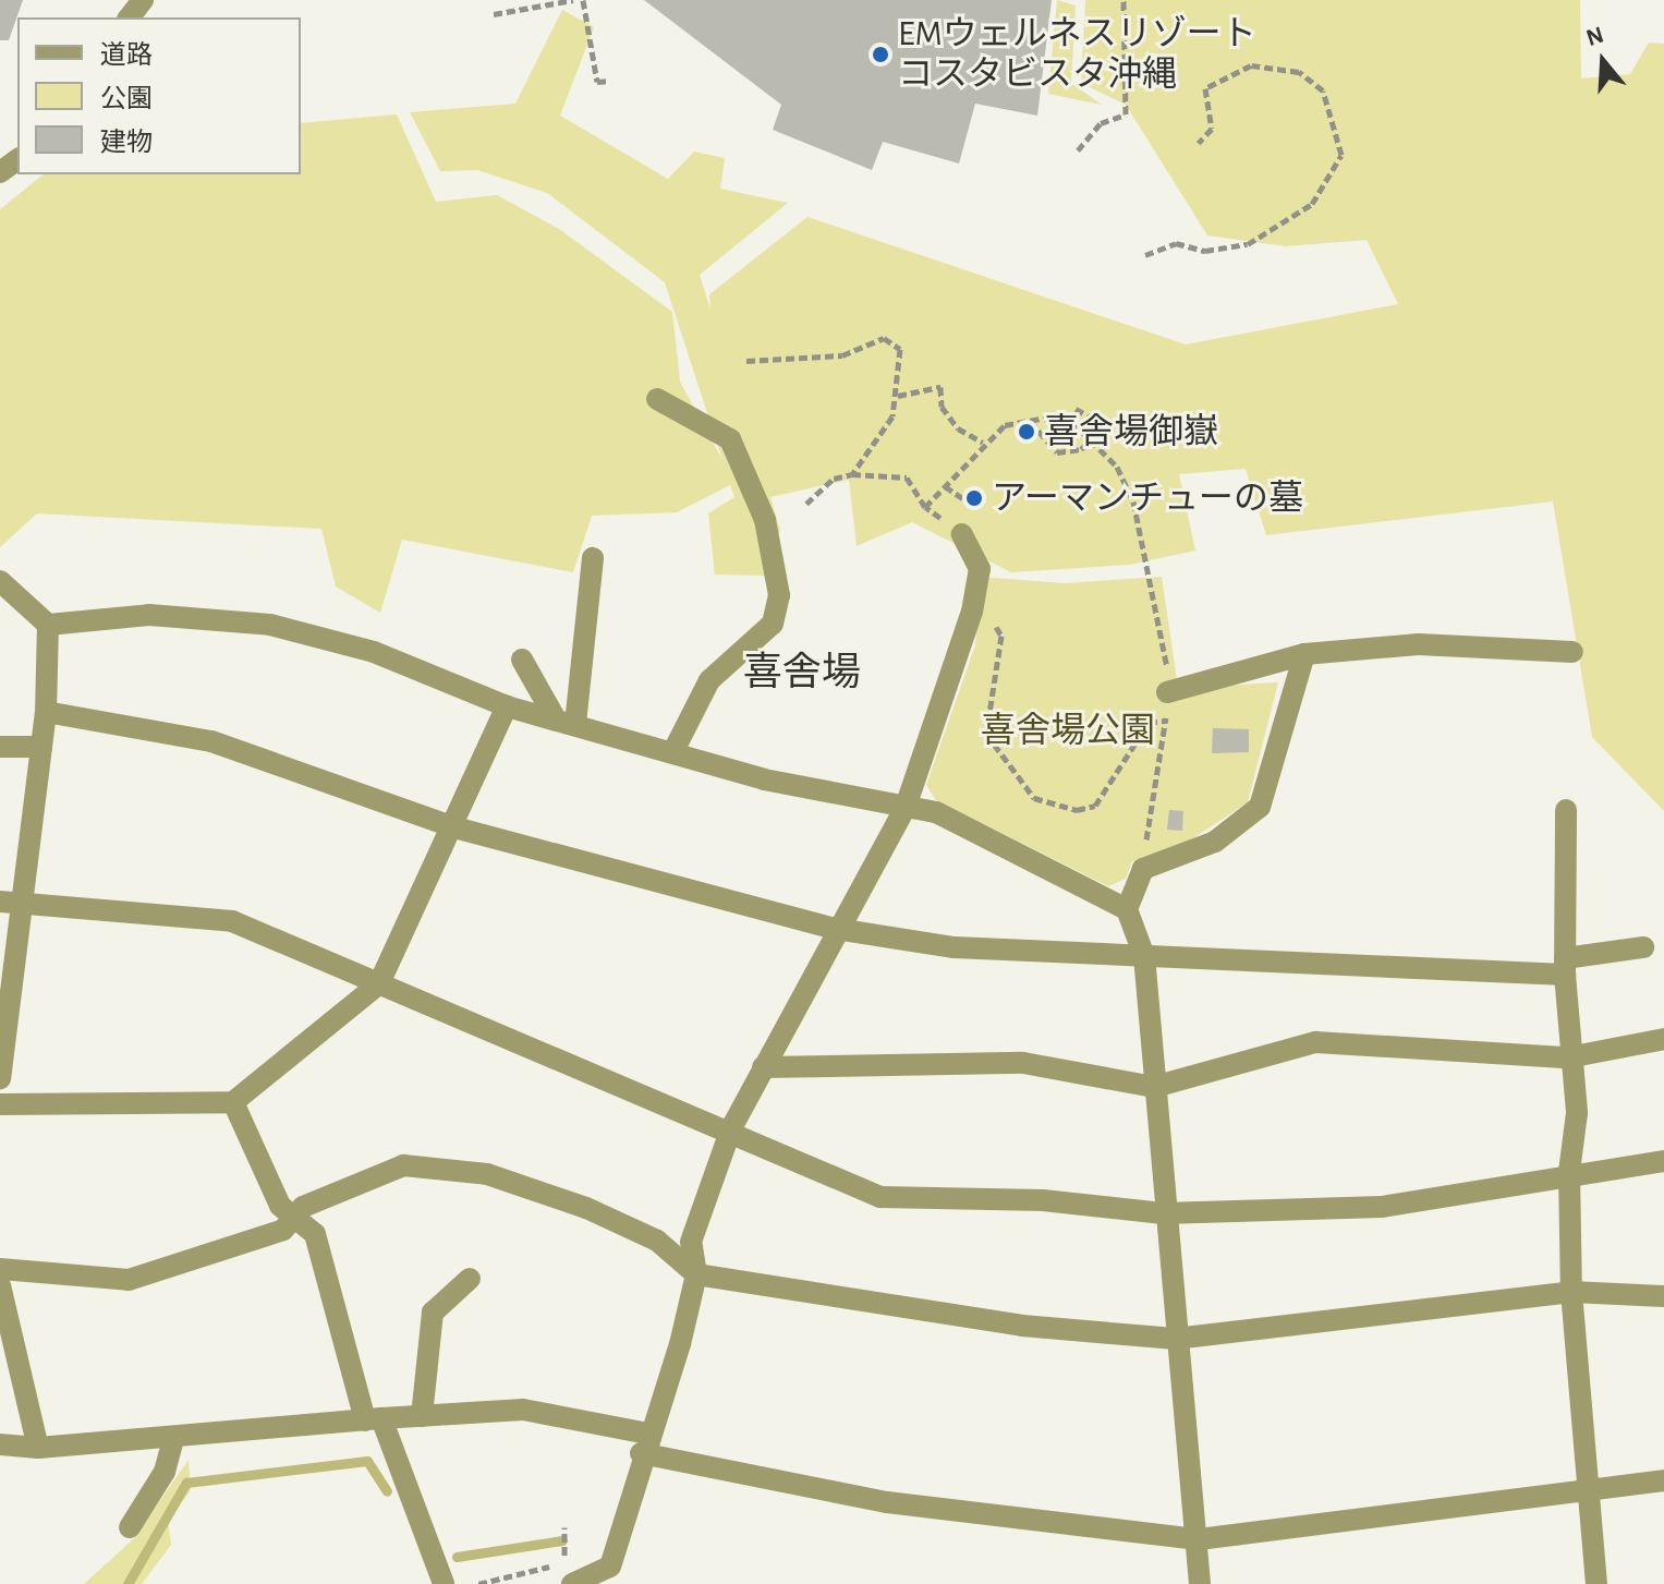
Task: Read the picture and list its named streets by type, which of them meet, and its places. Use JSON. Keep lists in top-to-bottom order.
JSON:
{
  "districts": ["喜舎場"],
  "parks": ["喜舎場公園"],
  "places": ["EMウェルネスリゾート コスタビスタ沖縄", "喜舎場御嶽", "アーマンチューの墓"],
  "legend": ["道路", "公園", "建物"],
  "north": "top"
}
